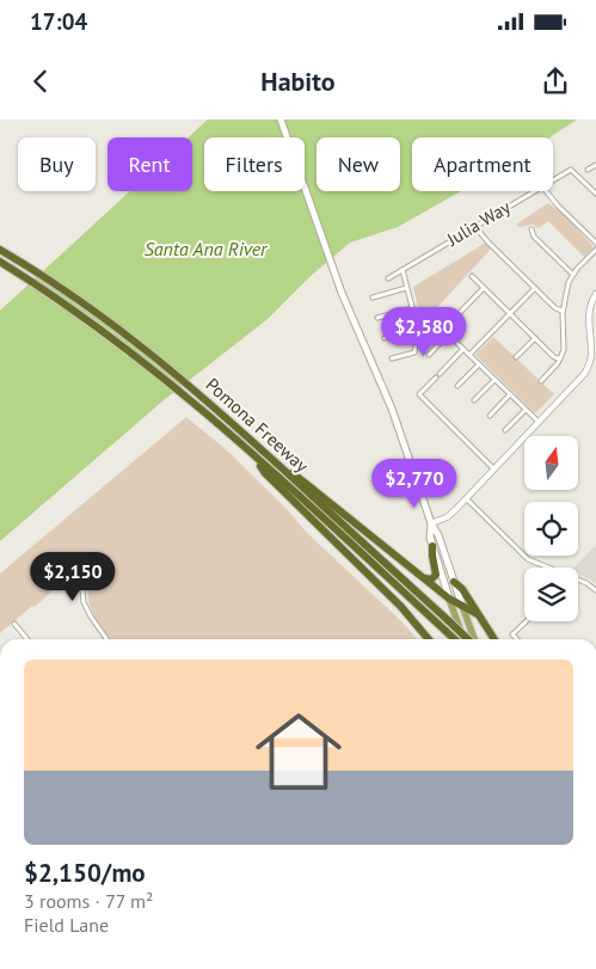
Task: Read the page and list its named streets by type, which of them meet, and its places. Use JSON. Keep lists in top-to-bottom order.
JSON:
{
  "streets": {
    "highway": ["Pomona Freeway"],
    "street": ["Julia Way"]
  },
  "water": ["Santa Ana River"],
  "north": "top",
  "page": {
    "status": "17:04",
    "header": "Habito",
    "chip": [
      "Buy",
      "Rent",
      "Filters",
      "New",
      "Apartment"
    ],
    "price": ["$2,580", "$2,770", "$2,150"],
    "list": [
      {
        "name": "$2,150/mo",
        "note": "3 rooms · 77 m² · Field Lane"
      }
    ]
  }
}
